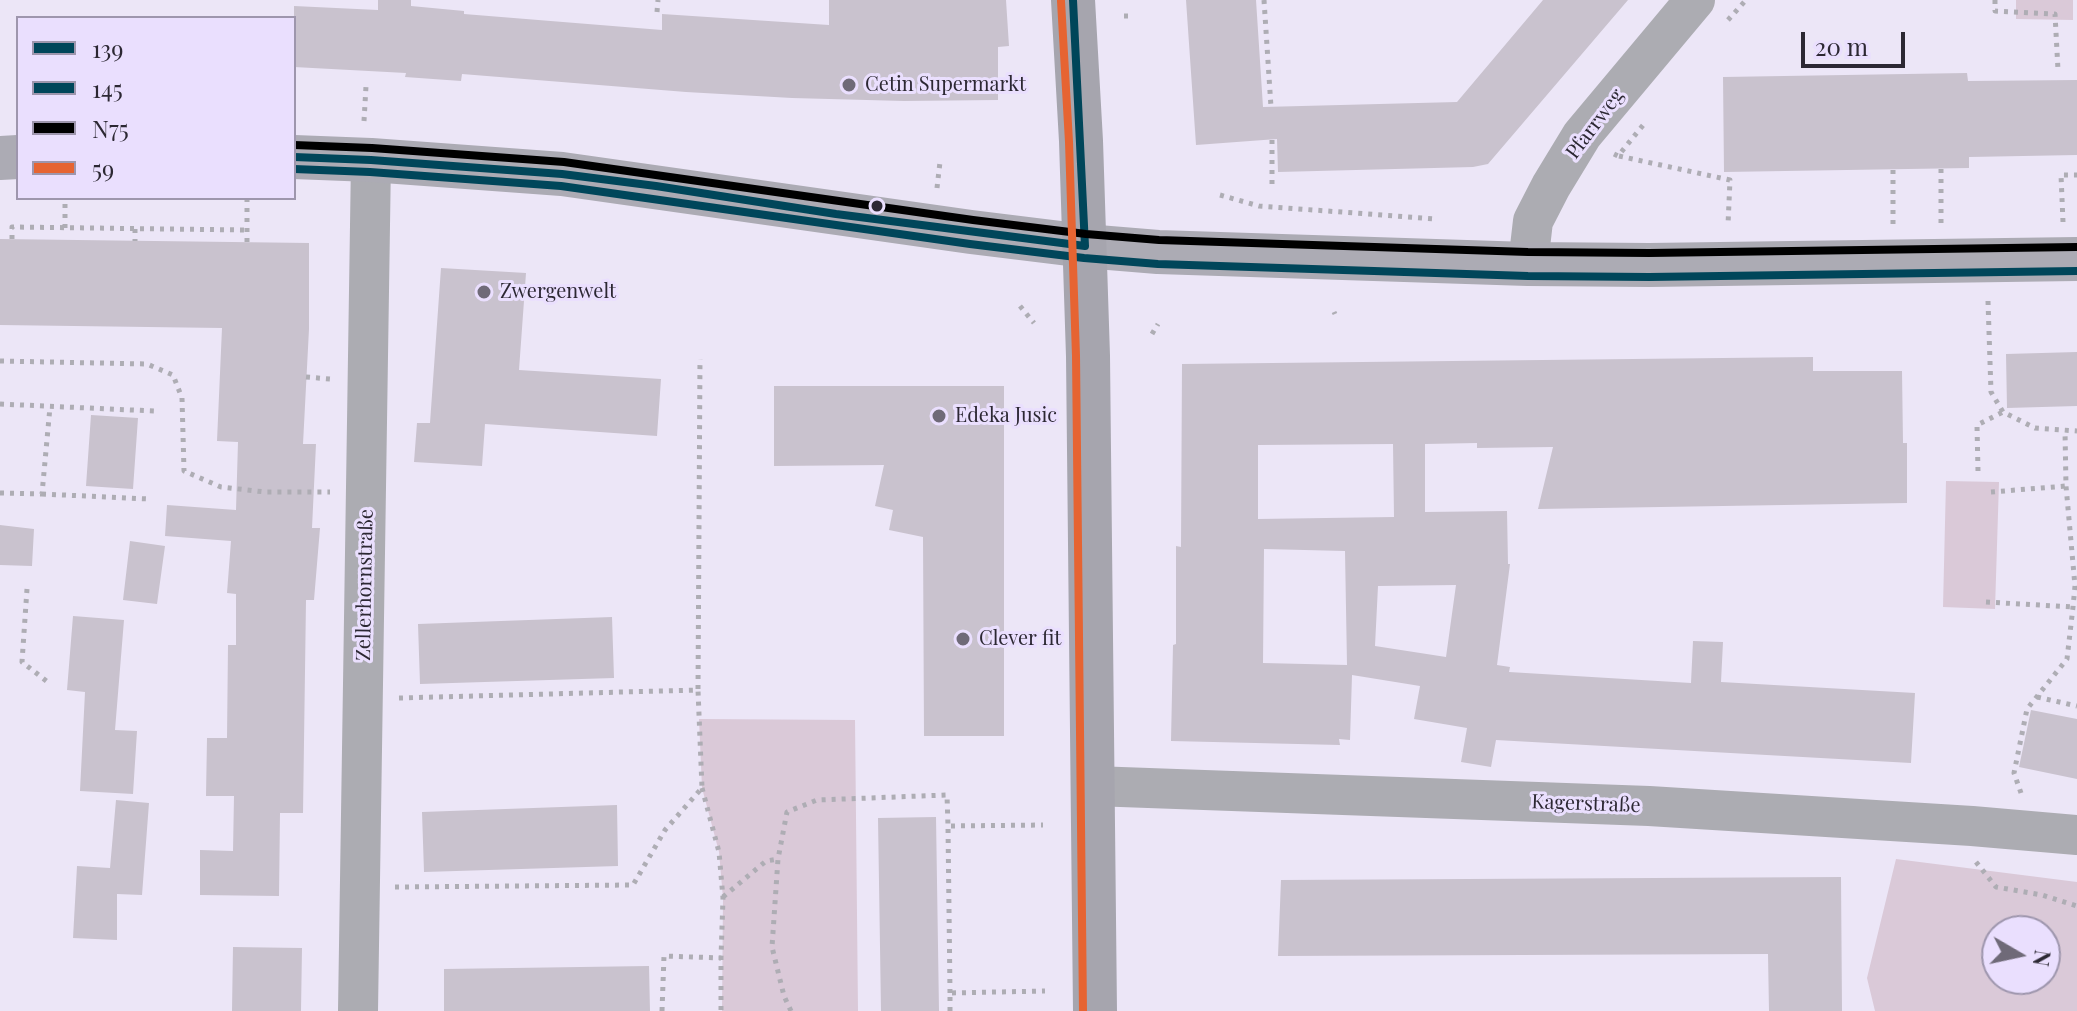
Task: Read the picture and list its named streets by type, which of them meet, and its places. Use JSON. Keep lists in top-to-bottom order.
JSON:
{
  "streets": {
    "street": ["Pfarrweg", "Zellerhornstraße", "Kagerstraße"]
  },
  "places": [
    "Cetin Supermarkt",
    "Zwergenwelt",
    "Edeka Jusic",
    "Clever fit"
  ],
  "lines": [
    "transit line 139",
    "transit line 59",
    "transit line N75",
    "transit line 145"
  ],
  "legend": [
    "139",
    "145",
    "N75",
    "59"
  ],
  "scale_bar": "20 m",
  "north": "right"
}
